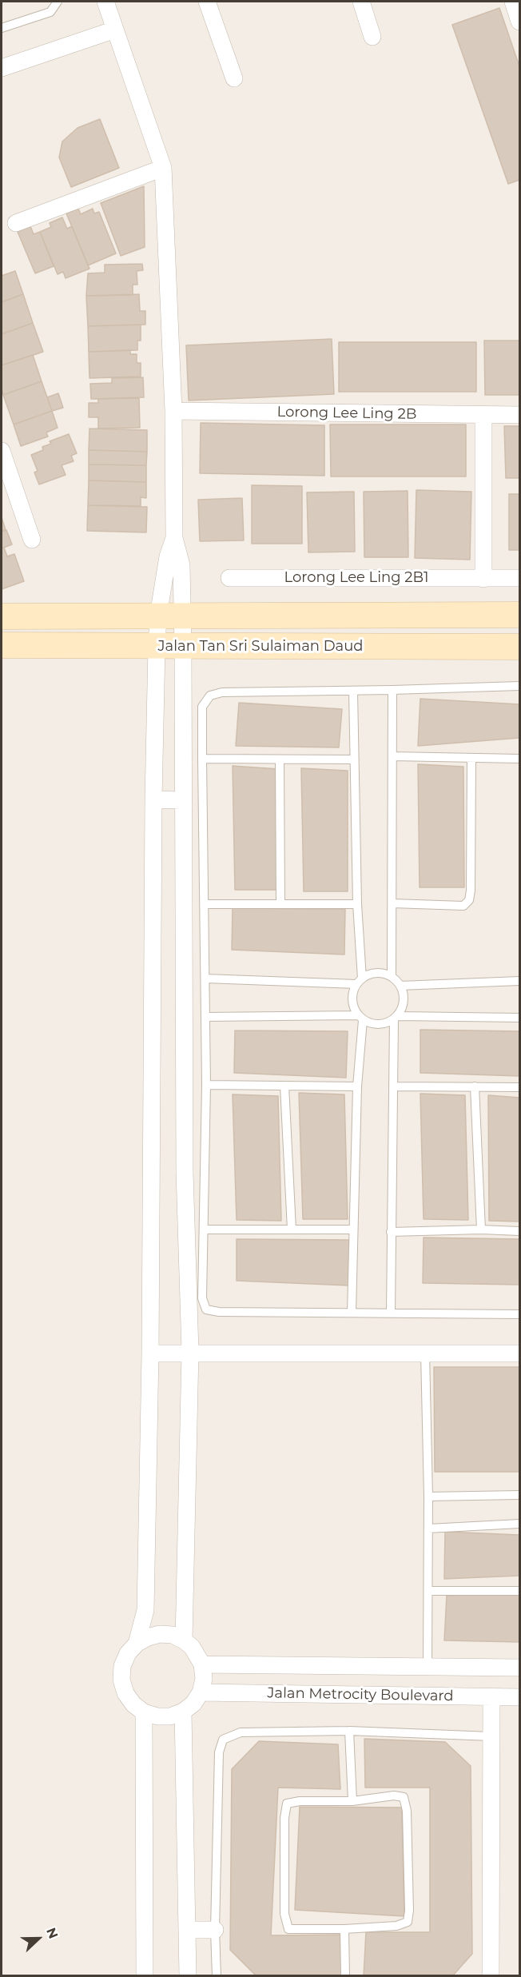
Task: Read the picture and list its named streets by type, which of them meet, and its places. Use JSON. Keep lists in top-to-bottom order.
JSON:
{
  "streets": {
    "main road": ["Jalan Tan Sri Sulaiman Daud"],
    "street": ["Lorong Lee Ling 2B", "Lorong Lee Ling 2B1", "Jalan Metrocity Boulevard"]
  },
  "north": "right"
}
